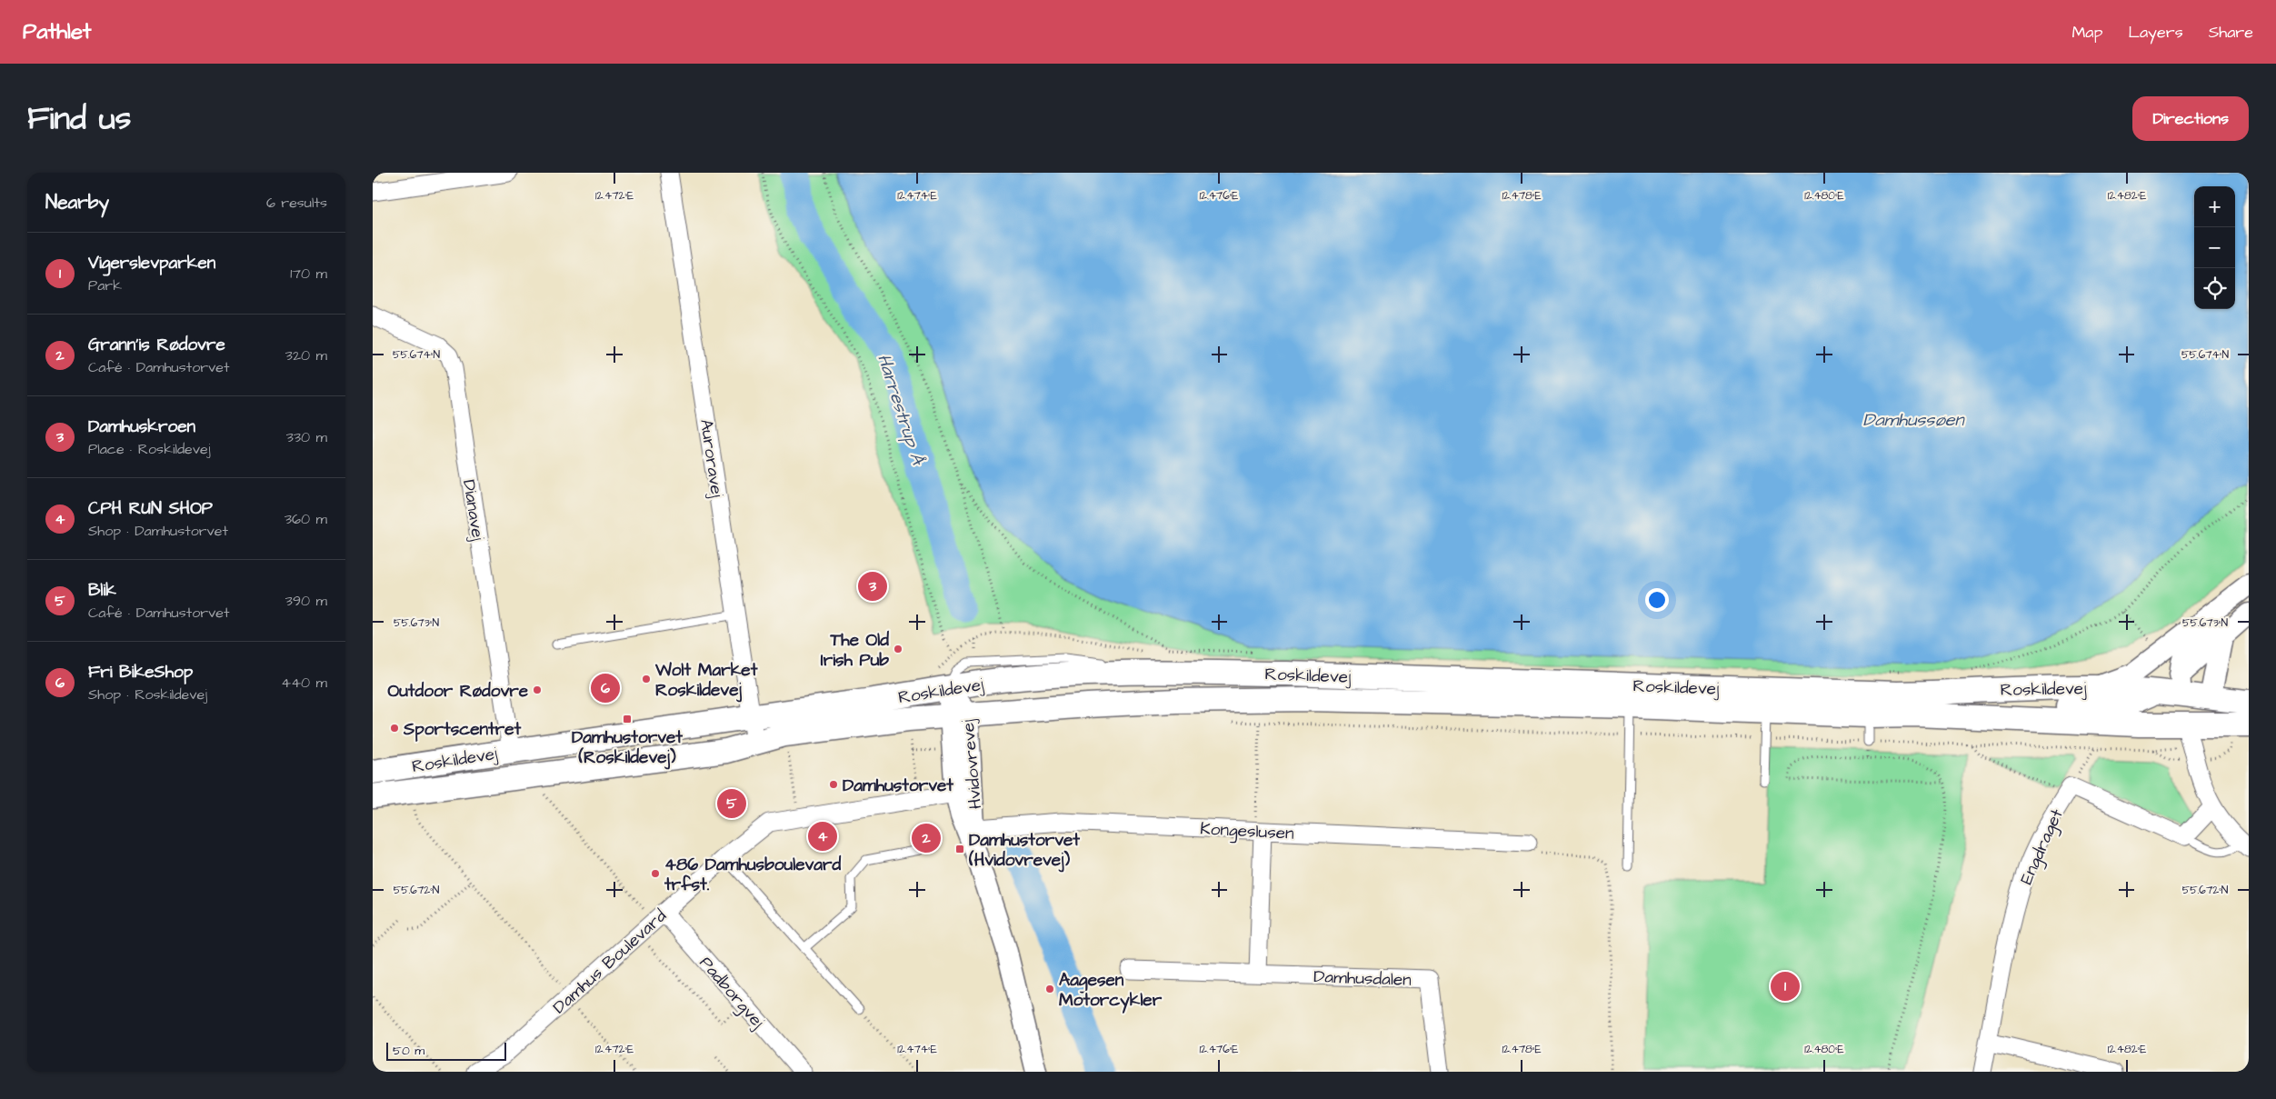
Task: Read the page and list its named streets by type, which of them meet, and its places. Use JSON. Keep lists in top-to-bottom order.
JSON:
{
  "streets": {
    "main road": ["Roskildevej"],
    "street": [
      "Auroravej",
      "Dianavej",
      "Hvidovrevej",
      "Kongeslusen",
      "Engdraget",
      "Damhus Boulevard",
      "Damhusdalen",
      "Padborgvej"
    ]
  },
  "crossings": [
    ["Auroravej", "Roskildevej"],
    ["Dianavej", "Roskildevej"],
    ["Roskildevej", "Hvidovrevej"],
    ["Hvidovrevej", "Kongeslusen"],
    ["Damhus Boulevard", "Padborgvej"]
  ],
  "water": ["Harrestrup Å", "Damhussøen"],
  "places": {
    "other": [
      "The Old Irish Pub",
      "Wolt Market Roskildevej",
      "Outdoor Rødovre",
      "Sportscentret",
      "Damhustorvet",
      "486 Damhusboulevard trfst.",
      "Aagesen Motorcykler"
    ],
    "transit": ["Damhustorvet (Roskildevej)", "Damhustorvet (Hvidovrevej)"]
  },
  "scale_bar": "50 m",
  "page": {
    "header": "Pathlet",
    "nav": ["Map", "Layers", "Share"],
    "title": "Find us",
    "buttons": "Directions",
    "heading": ["Nearby", "6 results"],
    "map_buttons": ["+", "−"],
    "list": [
      {
        "mark": "1",
        "name": "Vigerslevparken",
        "note": "Park",
        "value": "170 m"
      },
      {
        "mark": "2",
        "name": "Grann'is Rødovre",
        "note": "Café · Damhustorvet",
        "value": "320 m"
      },
      {
        "mark": "3",
        "name": "Damhuskroen",
        "note": "Place · Roskildevej",
        "value": "330 m"
      },
      {
        "mark": "4",
        "name": "CPH RUN SHOP",
        "note": "Shop · Damhustorvet",
        "value": "360 m"
      },
      {
        "mark": "5",
        "name": "Blik",
        "note": "Café · Damhustorvet",
        "value": "390 m"
      },
      {
        "mark": "6",
        "name": "Fri BikeShop",
        "note": "Shop · Roskildevej",
        "value": "440 m"
      }
    ],
    "pins": [
      "3",
      "6",
      "5",
      "4",
      "2",
      "1"
    ],
    "scale": "50 m"
  },
  "coordinates": [
    "12.472°E",
    "12.474°E",
    "12.476°E",
    "12.478°E",
    "12.480°E",
    "12.482°E",
    "55.674°N",
    "55.673°N",
    "55.672°N"
  ]
}
